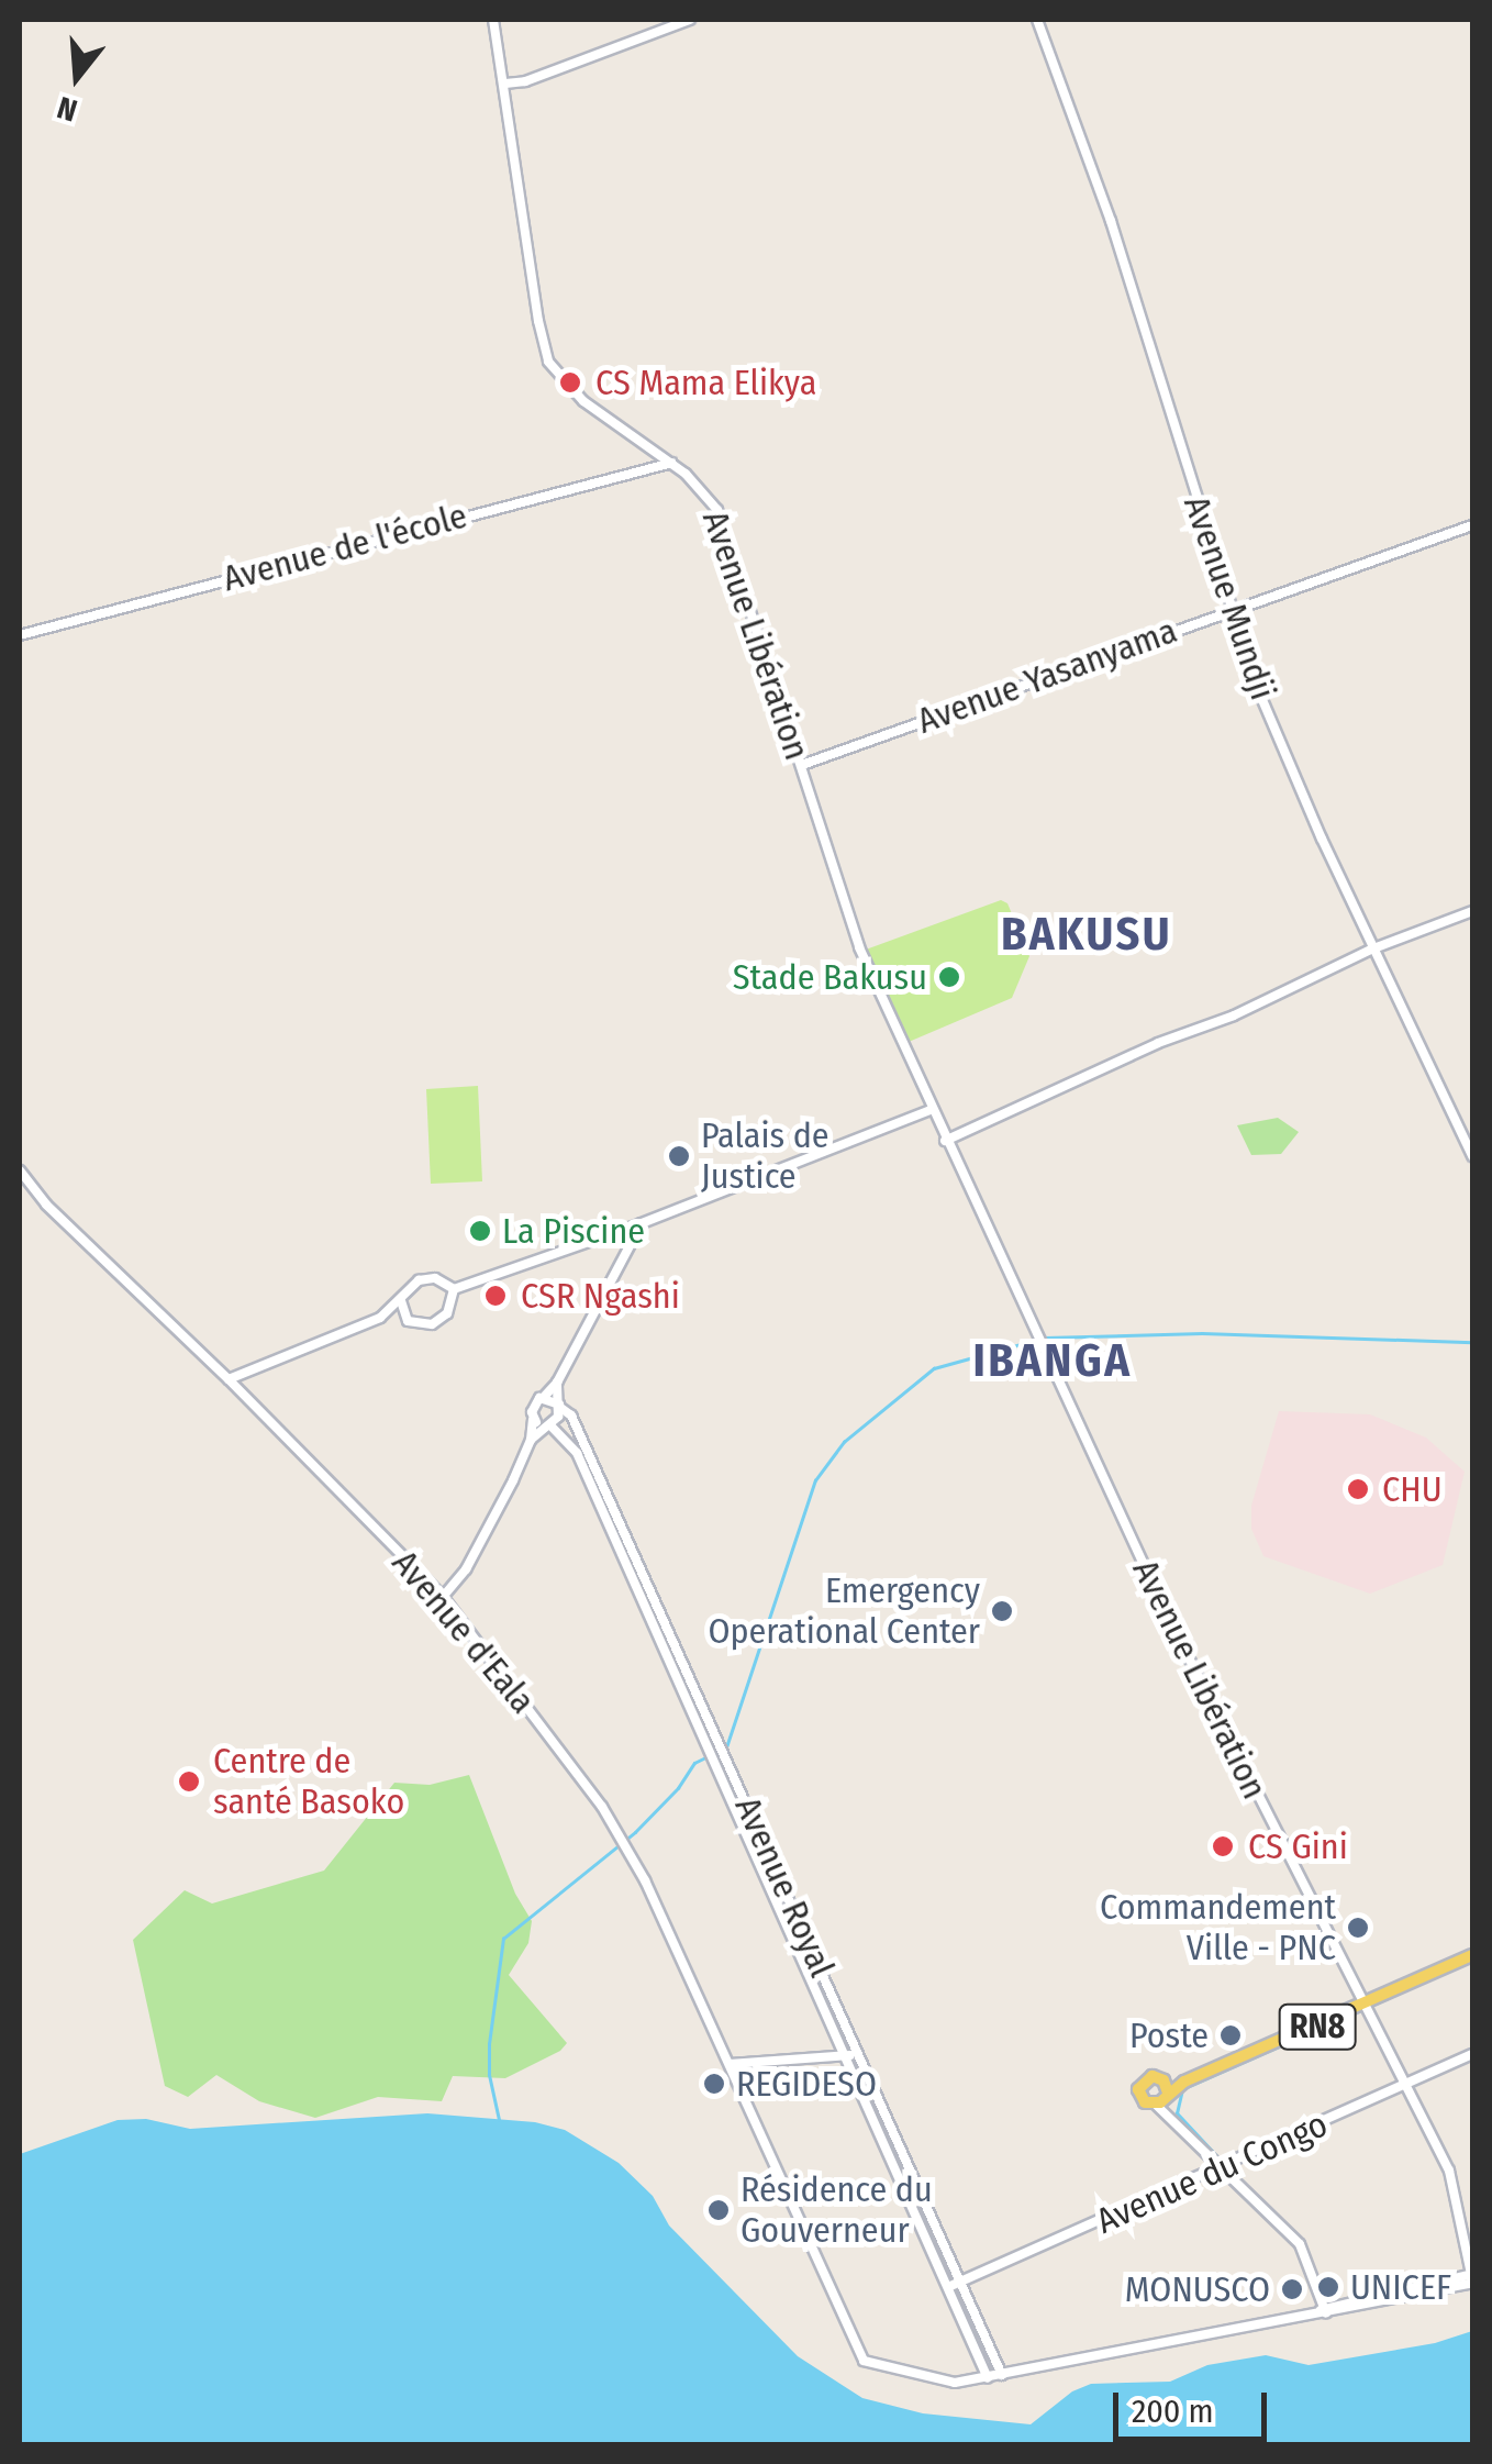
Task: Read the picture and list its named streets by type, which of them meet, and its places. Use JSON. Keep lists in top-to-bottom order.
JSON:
{
  "streets": {
    "main road": ["RN8"],
    "street": [
      "Avenue de l'école",
      "Avenue Mundji",
      "Avenue Libération",
      "Avenue Yasanyama",
      "Avenue d'Eala",
      "Avenue Royal",
      "Avenue du Congo"
    ]
  },
  "crossings": [
    ["Avenue de l'école", "Avenue Libération"],
    ["Avenue Mundji", "Avenue Yasanyama"],
    ["Avenue Libération", "Avenue Yasanyama"],
    ["Avenue Libération", "RN8"],
    ["Avenue Libération", "Avenue du Congo"],
    ["Avenue d'Eala", "Avenue Royal"],
    ["Avenue Royal", "Avenue du Congo"]
  ],
  "districts": ["BAKUSU", "IBANGA"],
  "places": [
    "CS Mama Elikya",
    "Stade Bakusu",
    "Palais de Justice",
    "La Piscine",
    "CSR Ngashi",
    "CHU",
    "Emergency Operational Center",
    "Centre de santé Basoko",
    "CS Gini",
    "Commandement Ville - PNC",
    "Poste",
    "REGIDESO",
    "Résidence du Gouverneur",
    "UNICEF",
    "MONUSCO"
  ],
  "scale_bar": "200 m",
  "north": "bottom"
}
